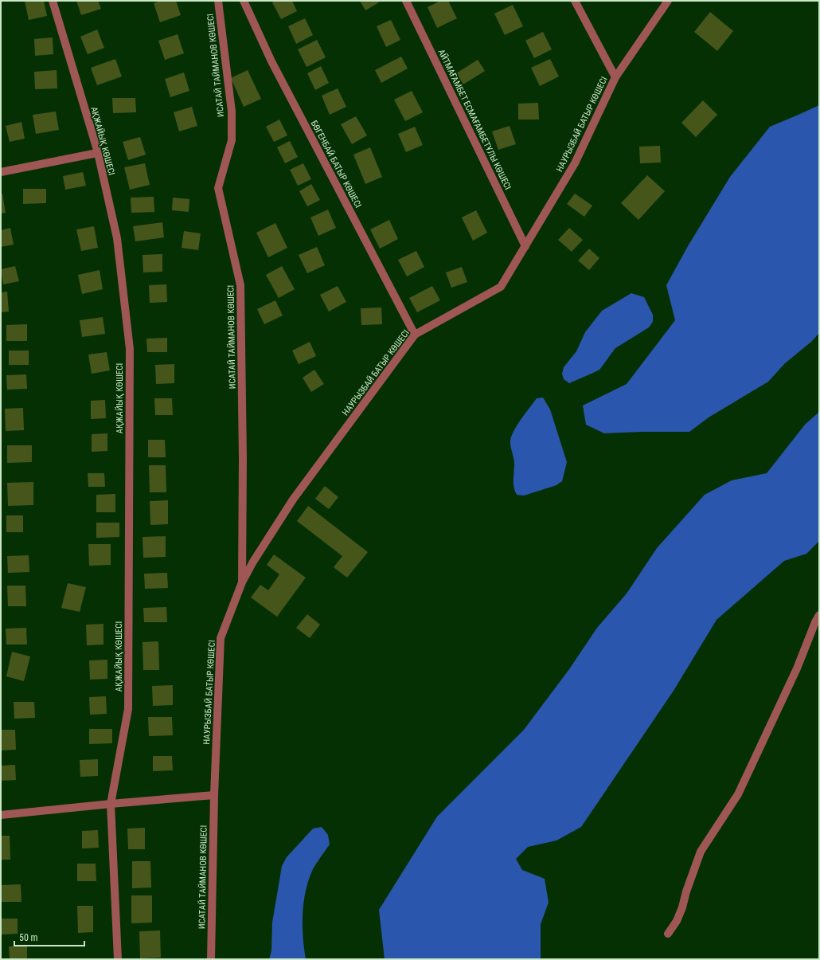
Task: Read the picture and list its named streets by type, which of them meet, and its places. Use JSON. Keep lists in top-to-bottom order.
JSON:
{
  "streets": {
    "street": [
      "ИСАТАЙ ТАЙМАНОВ КӨШЕСІ",
      "АЙТМАҒАМБЕТ ЕСМАҒАМБЕТҰЛЫ КӨШЕСІ",
      "НАУРЫЗБАЙ БАТЫР КӨШЕСІ",
      "АҚЖАЙЫҚ КӨШЕСІ",
      "БӨГЕНБАЙ БАТЫР КӨШЕСІ"
    ]
  },
  "crossings": [
    ["ИСАТАЙ ТАЙМАНОВ КӨШЕСІ", "НАУРЫЗБАЙ БАТЫР КӨШЕСІ"],
    ["АЙТМАҒАМБЕТ ЕСМАҒАМБЕТҰЛЫ КӨШЕСІ", "НАУРЫЗБАЙ БАТЫР КӨШЕСІ"],
    ["НАУРЫЗБАЙ БАТЫР КӨШЕСІ", "БӨГЕНБАЙ БАТЫР КӨШЕСІ"]
  ],
  "scale_bar": "50 m"
}
